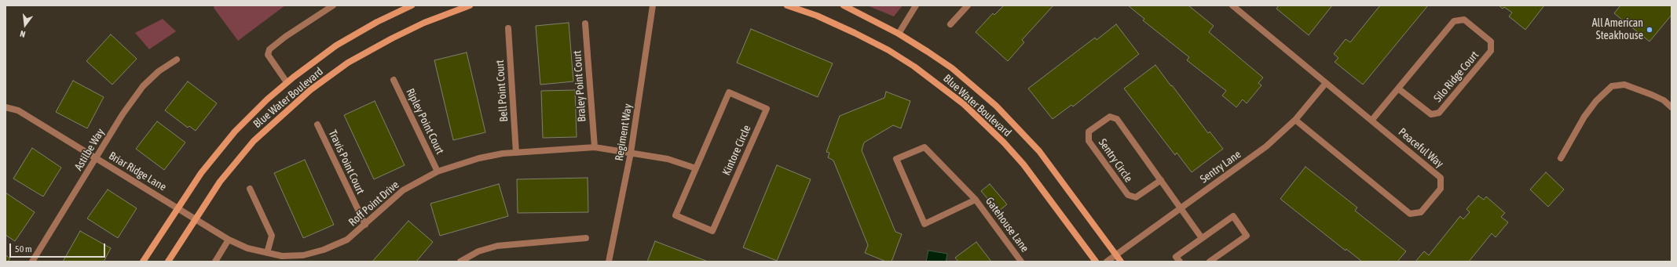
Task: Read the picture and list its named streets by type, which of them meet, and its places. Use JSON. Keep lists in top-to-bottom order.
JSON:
{
  "streets": {
    "street": [
      "Silo Ridge Court",
      "Braley Point Court",
      "Bell Point Court",
      "Blue Water Boulevard",
      "Ripley Point Court",
      "Regiment Way",
      "Peaceful Way",
      "Astilbe Way",
      "Kintore Circle",
      "Sentry Circle",
      "Travis Point Court",
      "Sentry Lane",
      "Briar Ridge Lane",
      "Roff Point Drive",
      "Gatehouse Lane"
    ]
  },
  "crossings": [
    ["Silo Ridge Court", "Peaceful Way"],
    ["Braley Point Court", "Roff Point Drive"],
    ["Bell Point Court", "Roff Point Drive"],
    ["Blue Water Boulevard", "Sentry Lane"],
    ["Blue Water Boulevard", "Briar Ridge Lane"],
    ["Blue Water Boulevard", "Roff Point Drive"],
    ["Ripley Point Court", "Roff Point Drive"],
    ["Regiment Way", "Roff Point Drive"],
    ["Peaceful Way", "Sentry Lane"],
    ["Astilbe Way", "Briar Ridge Lane"],
    ["Sentry Circle", "Sentry Lane"],
    ["Travis Point Court", "Roff Point Drive"],
    ["Briar Ridge Lane", "Roff Point Drive"]
  ],
  "places": ["All American Steakhouse"],
  "scale_bar": "50 m",
  "north": "bottom"
}
